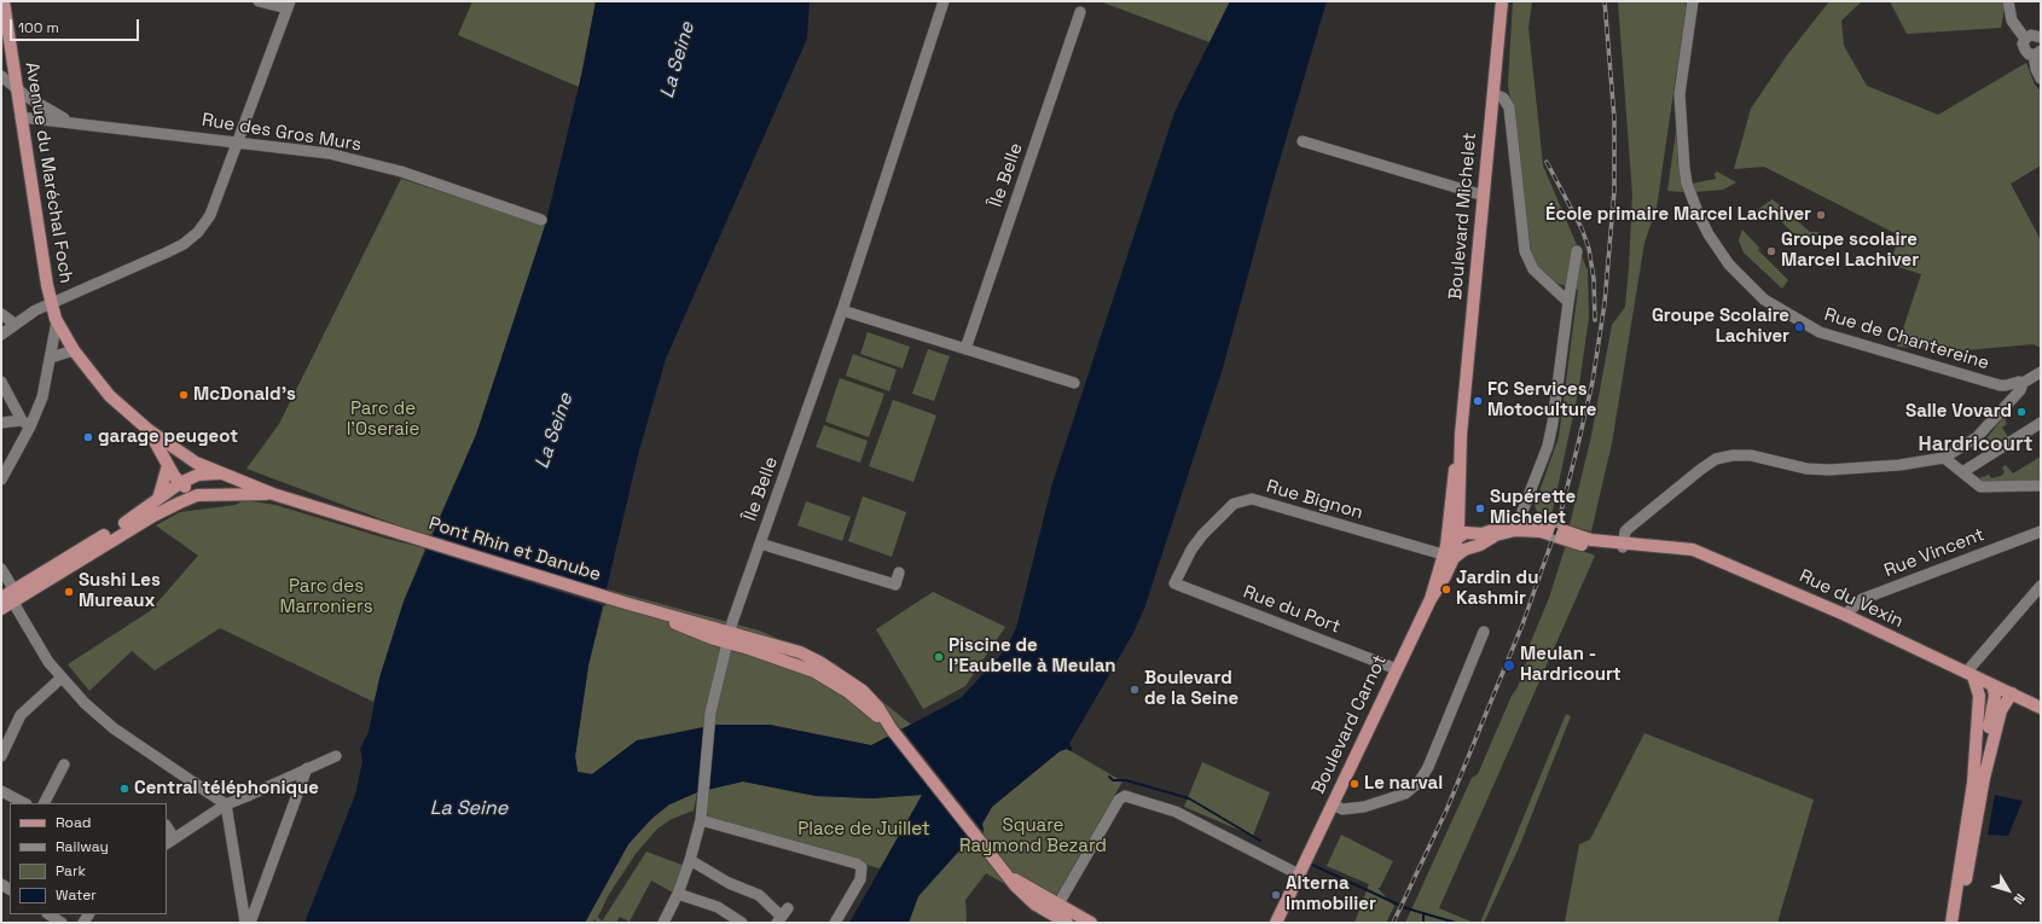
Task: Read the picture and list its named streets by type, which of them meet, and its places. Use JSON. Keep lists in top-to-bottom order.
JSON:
{
  "streets": {
    "main road": [
      "Avenue du Maréchal Foch",
      "Boulevard Michelet",
      "Pont Rhin et Danube",
      "Rue du Vexin",
      "Boulevard Carnot"
    ],
    "street": [
      "Rue des Gros Murs",
      "Île Belle",
      "Rue de Chantereine",
      "Rue Bignon",
      "Rue Vincent",
      "Rue du Port"
    ]
  },
  "crossings": [
    ["Rue des Gros Murs", "Avenue du Maréchal Foch"],
    ["Île Belle", "Pont Rhin et Danube"],
    ["Boulevard Michelet", "Rue Bignon"],
    ["Boulevard Michelet", "Rue du Vexin"],
    ["Boulevard Michelet", "Boulevard Carnot"],
    ["Rue Bignon", "Rue du Vexin"],
    ["Rue Bignon", "Rue du Port"],
    ["Rue Bignon", "Boulevard Carnot"],
    ["Rue Vincent", "Rue du Vexin"],
    ["Rue du Vexin", "Boulevard Carnot"],
    ["Rue du Port", "Boulevard Carnot"]
  ],
  "districts": ["Hardricourt"],
  "water": ["La Seine"],
  "parks": [
    "Parc de l'Oseraie",
    "Parc des Marroniers",
    "Square Raymond Bezard",
    "Place de Juillet"
  ],
  "places": [
    "École primaire Marcel Lachiver",
    "Groupe scolaire Marcel Lachiver",
    "Groupe Scolaire Lachiver",
    "McDonald's",
    "FC Services Motoculture",
    "Salle Vovard",
    "garage peugeot",
    "Supérette Michelet",
    "Jardin du Kashmir",
    "Sushi Les Mureaux",
    "Piscine de l'Eaubelle à Meulan",
    "Meulan - Hardricourt",
    "Boulevard de la Seine",
    "Le narval",
    "Central téléphonique",
    "Alterna Immobilier"
  ],
  "legend": [
    "Road",
    "Railway",
    "Park",
    "Water"
  ],
  "scale_bar": "100 m",
  "north": "bottom right"
}
